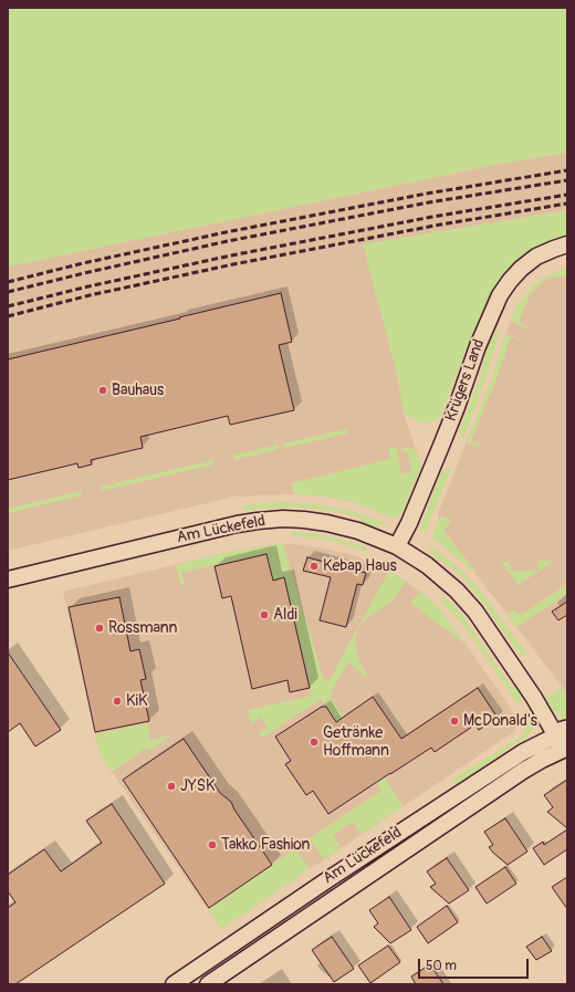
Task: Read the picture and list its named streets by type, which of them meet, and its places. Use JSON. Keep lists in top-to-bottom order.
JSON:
{
  "streets": {
    "street": ["Krügers Land", "Am Lückefeld"]
  },
  "crossings": [
    ["Krügers Land", "Am Lückefeld"]
  ],
  "places": [
    "Bauhaus",
    "Kebap Haus",
    "Aldi",
    "Rossmann",
    "KiK",
    "McDonald's",
    "Getränke Hoffmann",
    "JYSK",
    "Takko Fashion"
  ],
  "scale_bar": "50 m"
}
